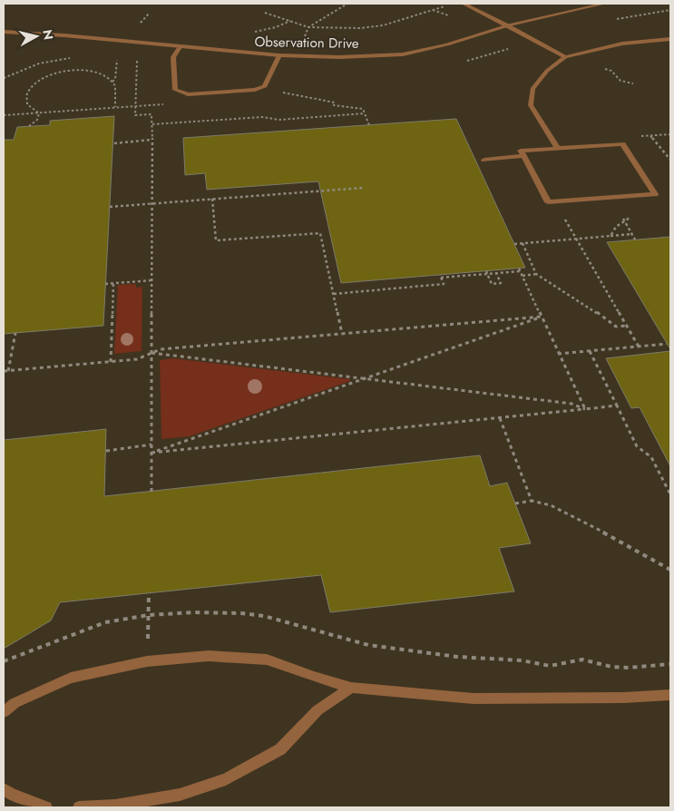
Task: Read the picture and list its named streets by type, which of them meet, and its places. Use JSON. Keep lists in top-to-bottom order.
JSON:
{
  "streets": {
    "street": ["Observation Drive"]
  },
  "north": "right"
}
